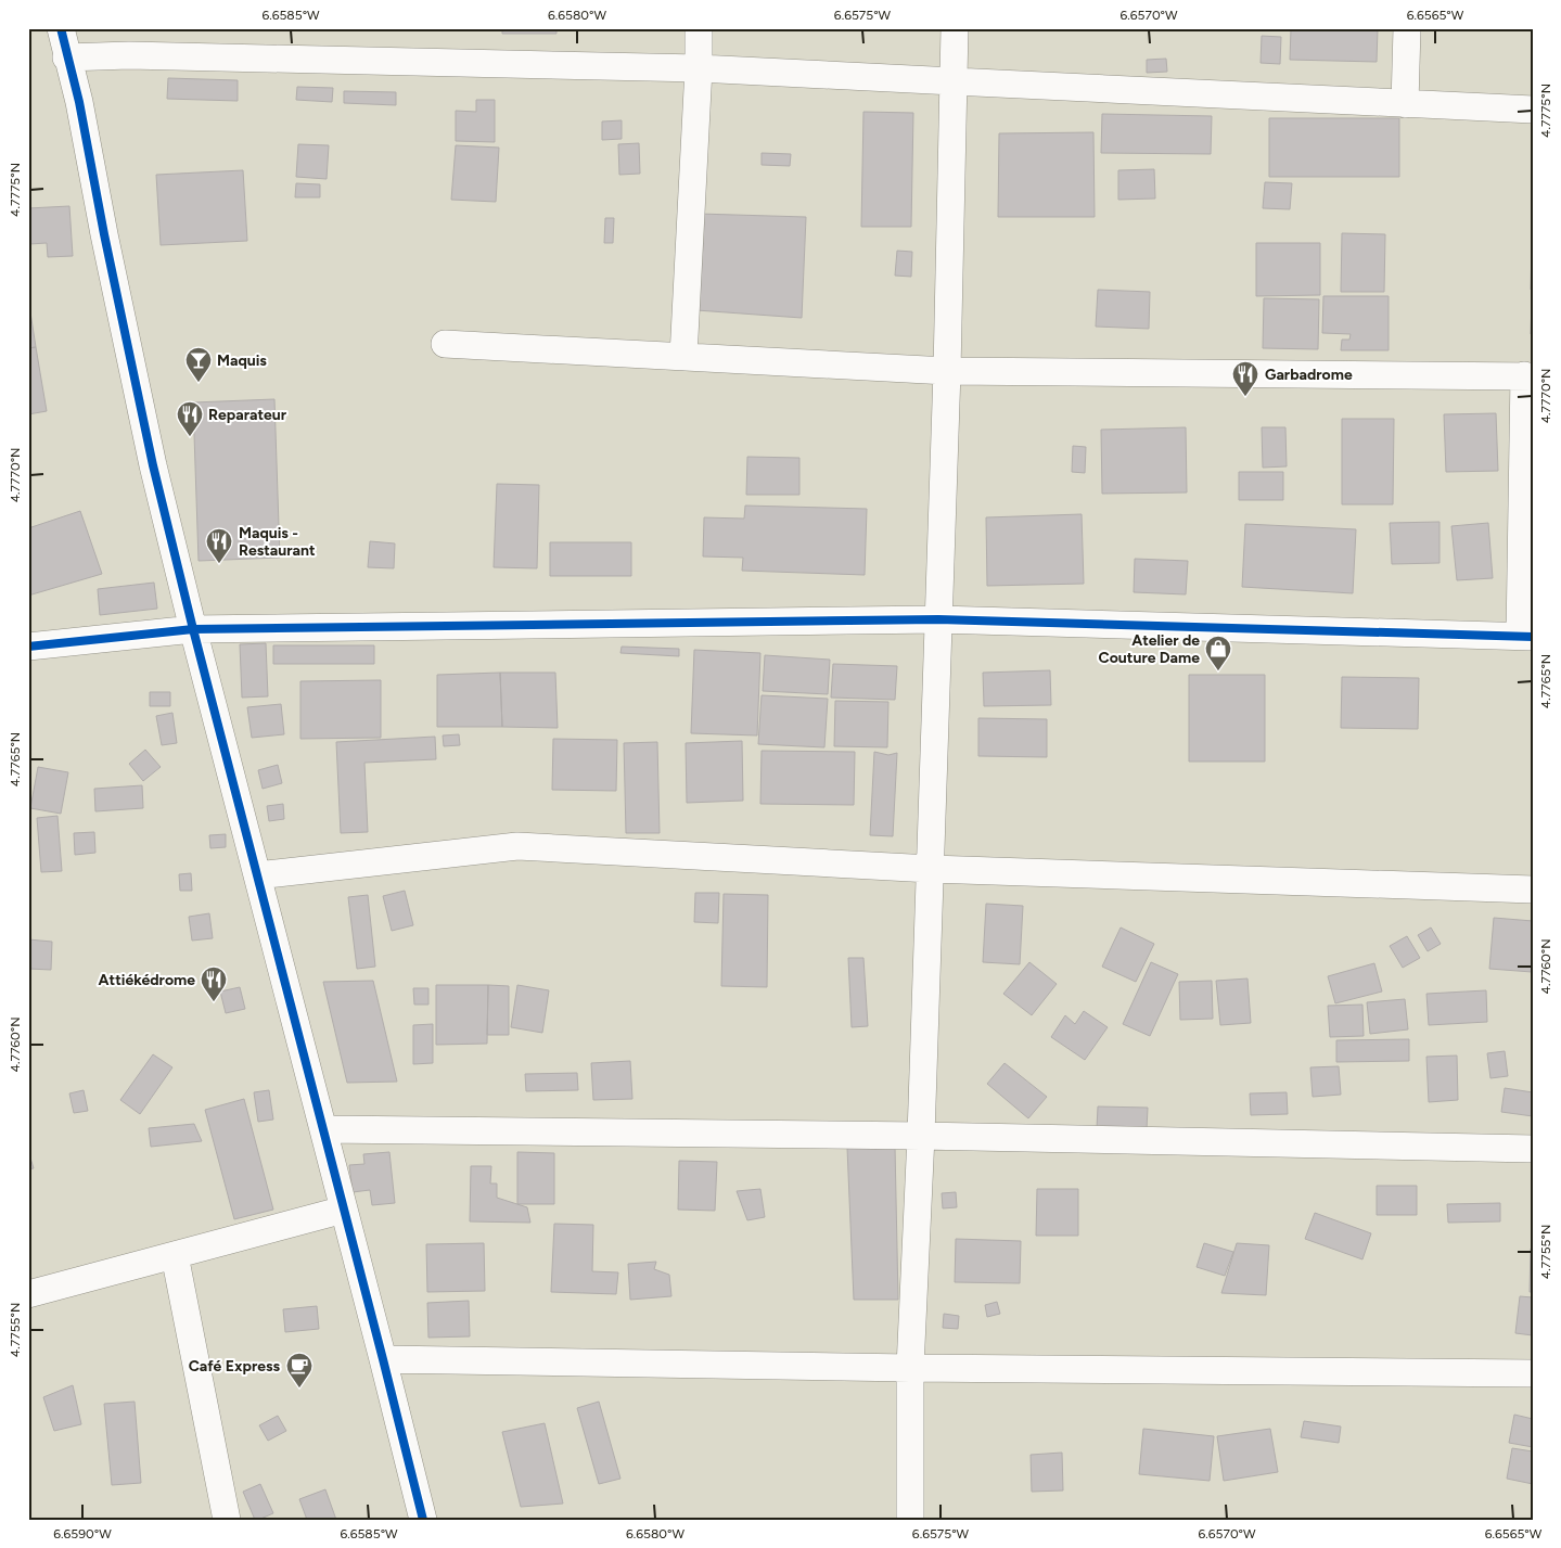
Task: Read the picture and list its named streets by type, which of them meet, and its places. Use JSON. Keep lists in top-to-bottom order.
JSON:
{
  "places": {
    "bar": ["Maquis"],
    "restaurant": [
      "Garbadrome",
      "Reparateur",
      "Maquis - Restaurant",
      "Attiékédrome"
    ],
    "shop": ["Atelier de Couture Dame"],
    "cafe": ["Café Express"]
  },
  "coordinates": [
    "6.6585°W",
    "6.6580°W",
    "6.6575°W",
    "6.6570°W",
    "6.6565°W",
    "4.7775°N",
    "4.7770°N",
    "4.7765°N",
    "4.7760°N",
    "4.7755°N",
    "6.6590°W"
  ]
}
